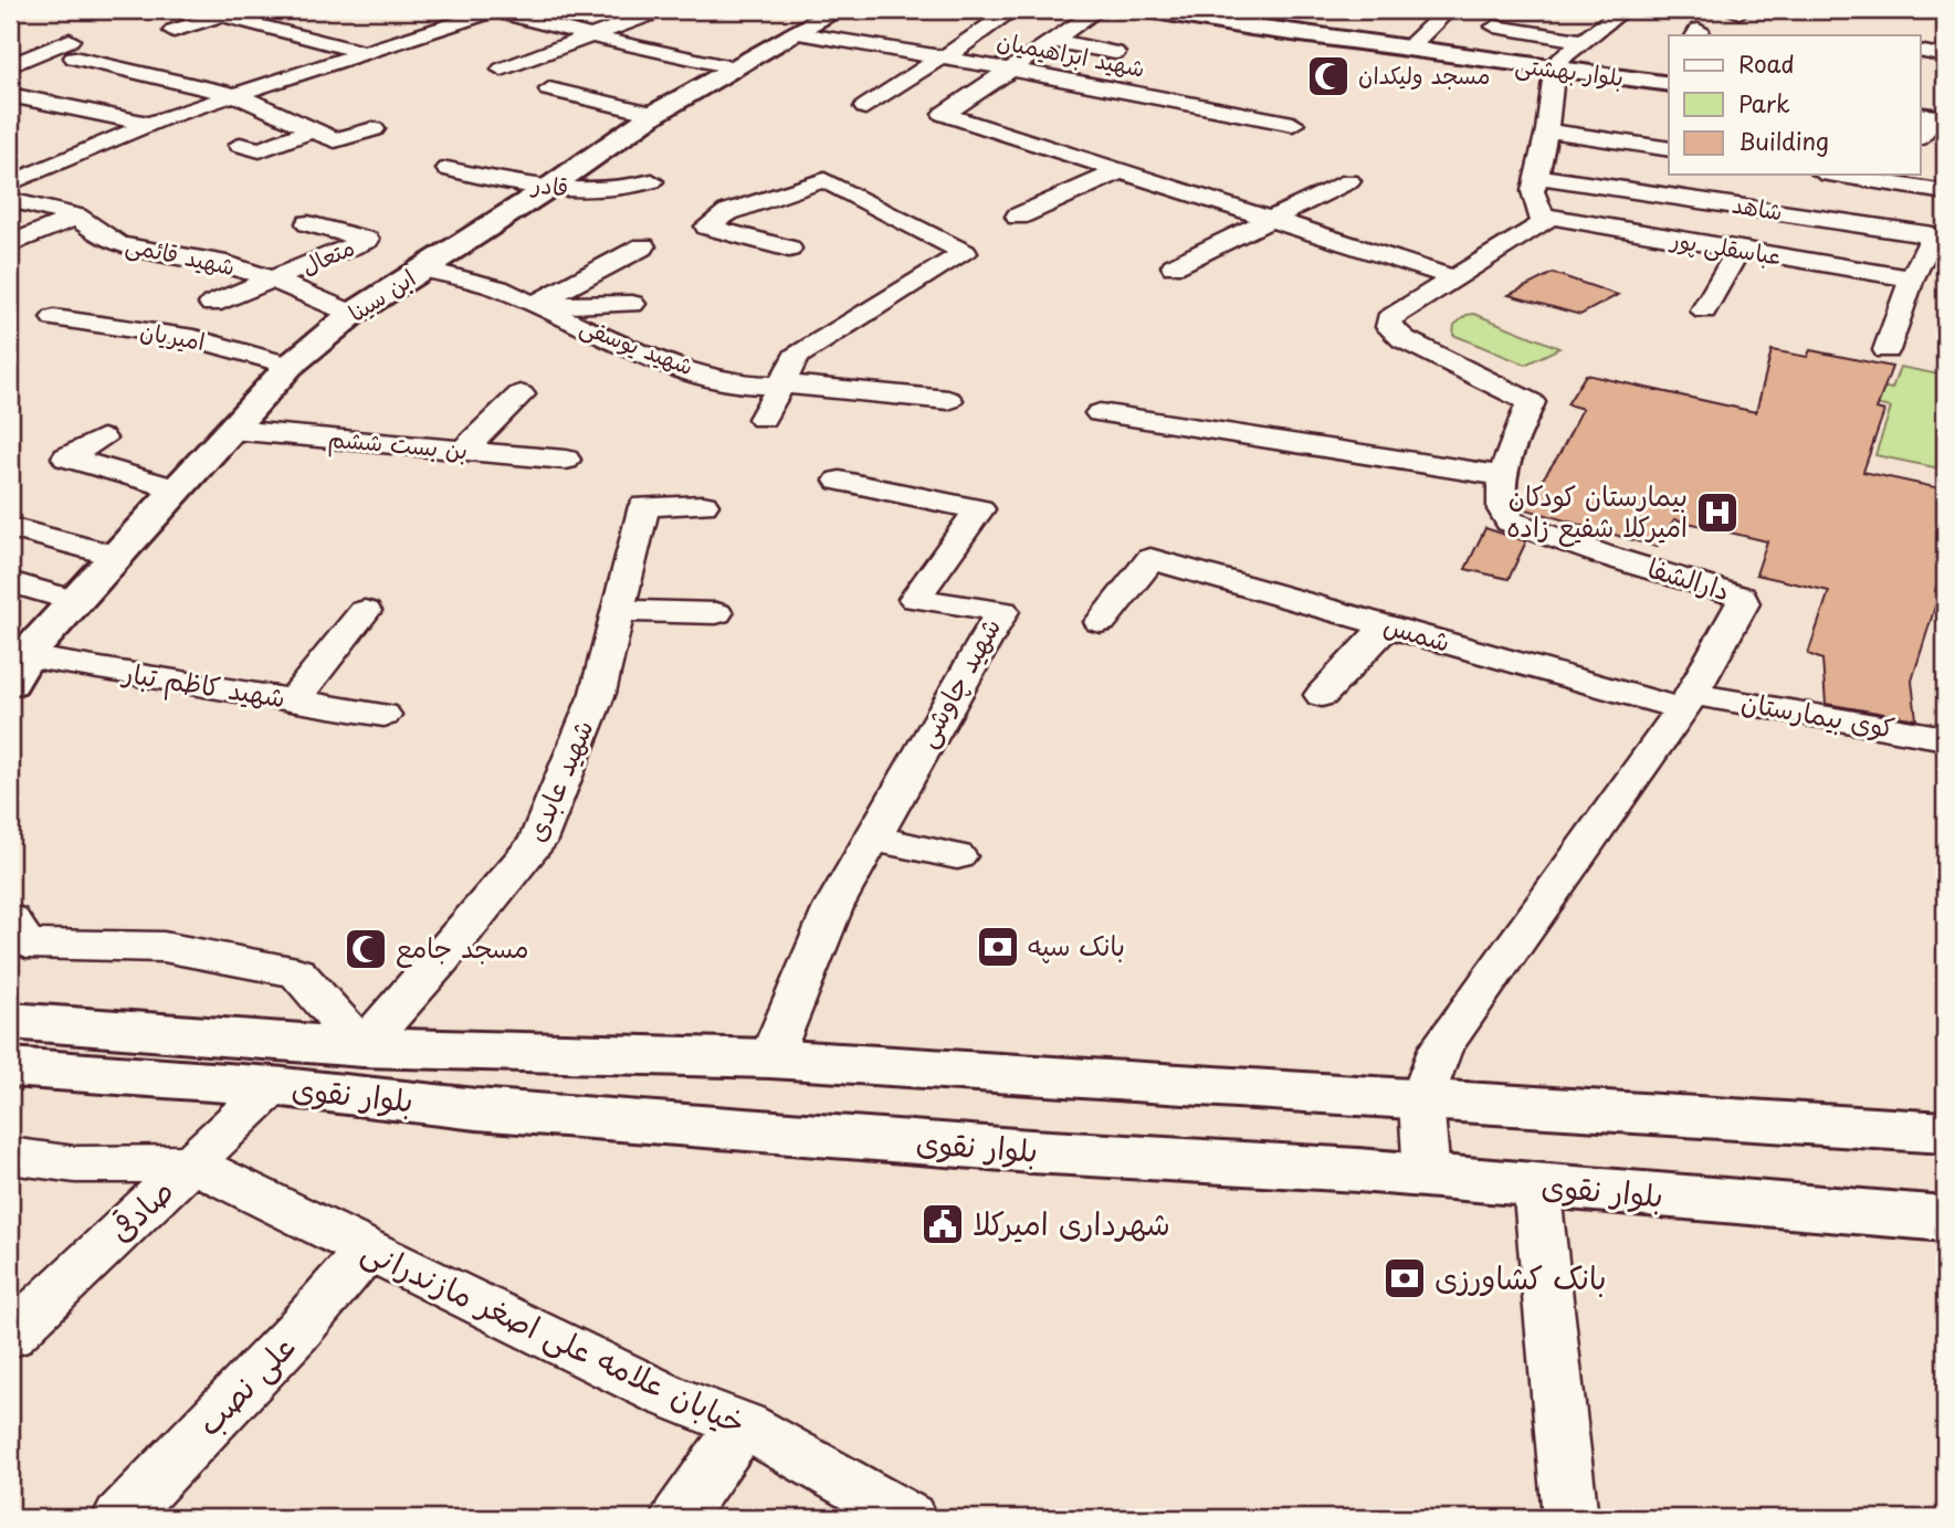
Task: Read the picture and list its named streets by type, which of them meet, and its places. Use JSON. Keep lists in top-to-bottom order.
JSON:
{
  "streets": {
    "main road": ["بلوار بهشتی", "ابن سینا", "بلوار نقوی"],
    "street": [
      "شهید ابراهیمیان",
      "قادر",
      "شاهد",
      "عباسقلی پور",
      "شهید قائمی",
      "متعال",
      "امیریان",
      "شهید یوسفی",
      "بن بست ششم",
      "دارالشفا",
      "شمس",
      "شهید چاوشی",
      "شهید کاظم تبار",
      "کوی بیمارستان",
      "شهید عابدی",
      "صادقی",
      "خیابان علامه علی اصغر مازندرانی",
      "علی نصب"
    ]
  },
  "crossings": [
    ["شهید ابراهیمیان", "ابن سینا"],
    ["قادر", "ابن سینا"],
    ["شاهد", "عباسقلی پور"],
    ["عباسقلی پور", "دارالشفا"],
    ["شهید قائمی", "متعال"],
    ["شهید قائمی", "ابن سینا"],
    ["ابن سینا", "امیریان"],
    ["ابن سینا", "شهید یوسفی"],
    ["ابن سینا", "بن بست ششم"],
    ["ابن سینا", "شهید کاظم تبار"],
    ["دارالشفا", "شمس"],
    ["دارالشفا", "کوی بیمارستان"],
    ["دارالشفا", "بلوار نقوی"],
    ["شمس", "کوی بیمارستان"],
    ["شهید چاوشی", "بلوار نقوی"],
    ["شهید عابدی", "بلوار نقوی"],
    ["بلوار نقوی", "صادقی"],
    ["صادقی", "خیابان علامه علی اصغر مازندرانی"],
    ["خیابان علامه علی اصغر مازندرانی", "علی نصب"]
  ],
  "places": {
    "mosque": ["مسجد ولیکدان", "مسجد جامع"],
    "hospital": ["بیمارستان کودکان امیرکلا شفیع زاده"],
    "bank": ["بانک سپه", "بانک کشاورزی"],
    "public building": ["شهرداری امیرکلا"]
  },
  "legend": ["Road", "Park", "Building"]
}
